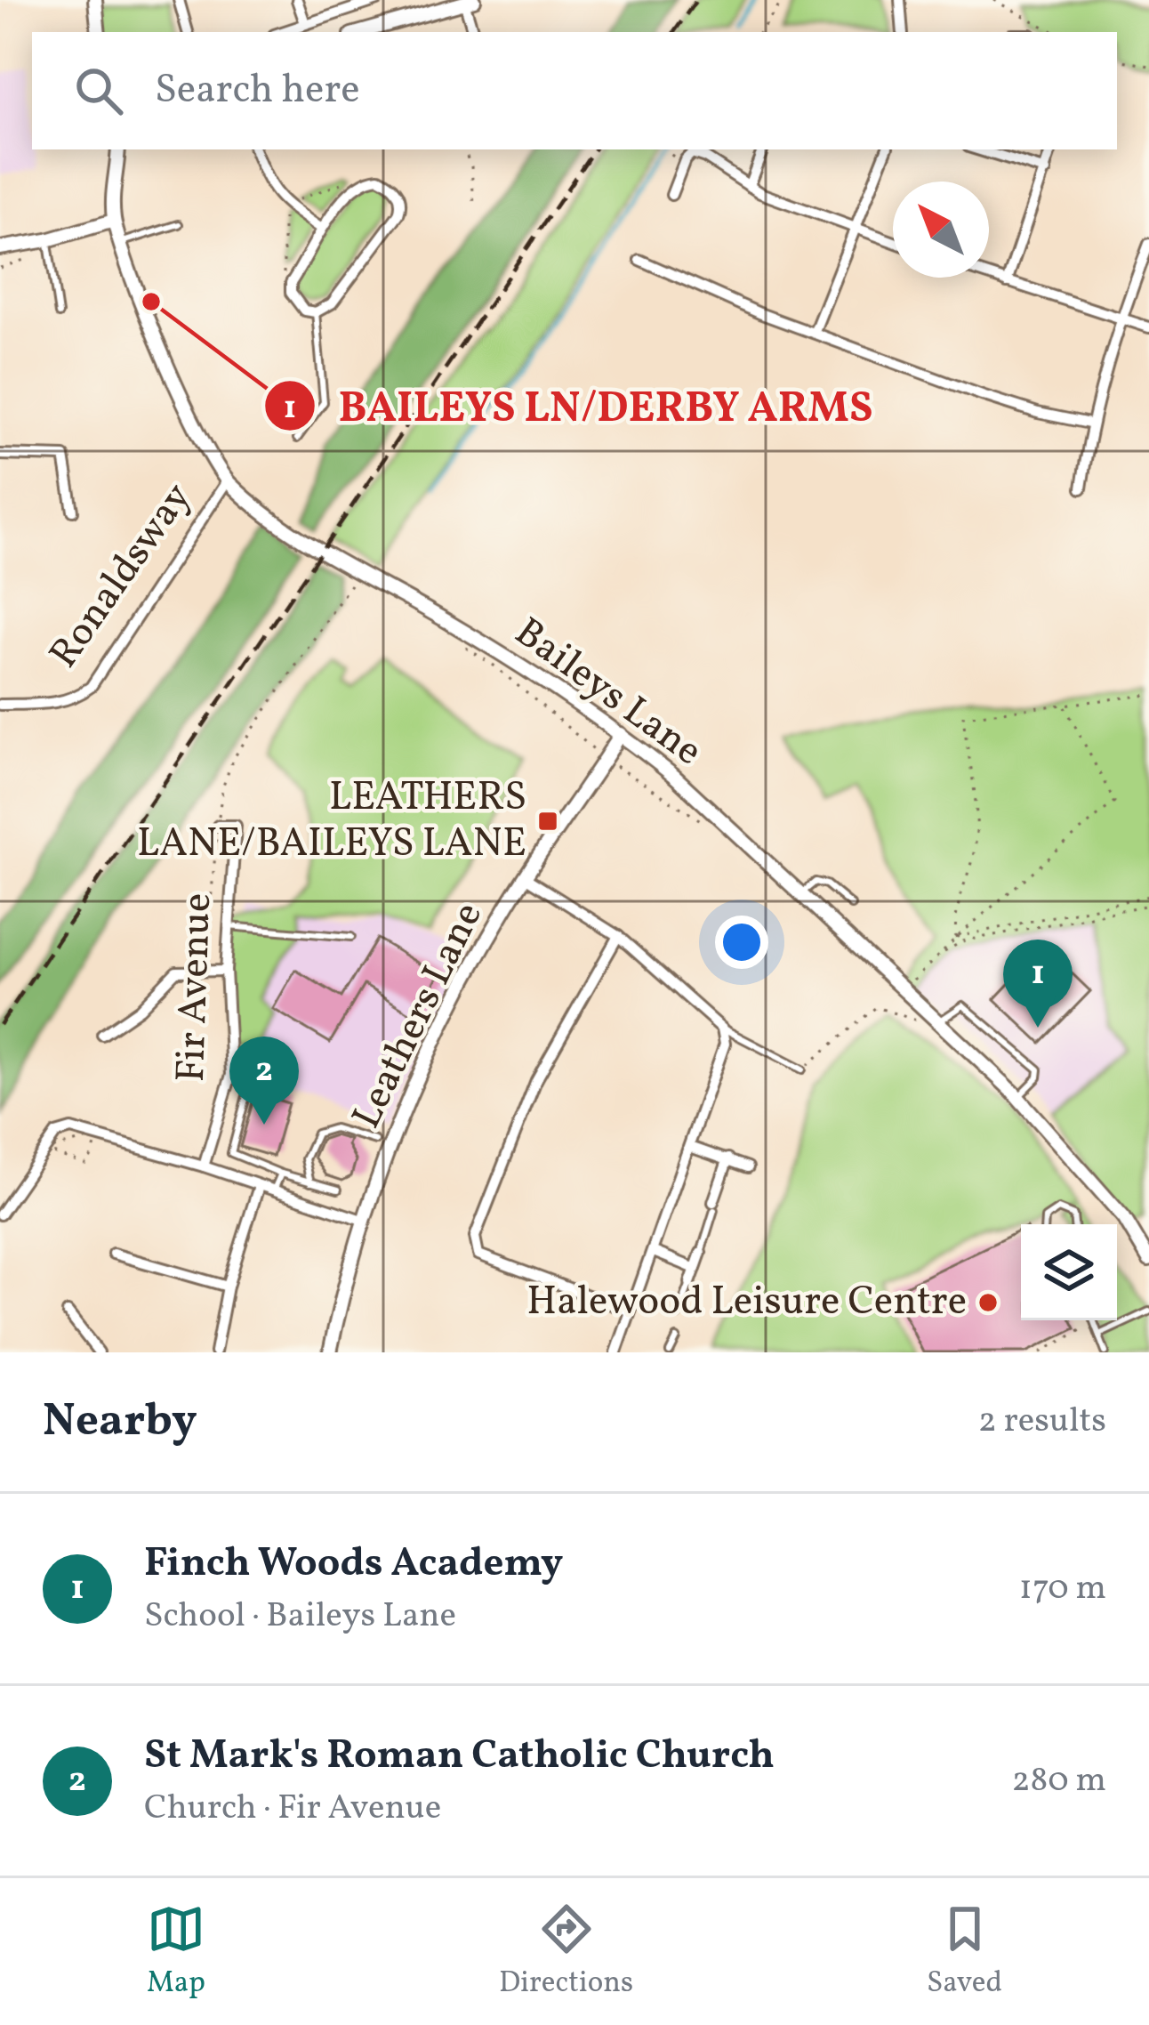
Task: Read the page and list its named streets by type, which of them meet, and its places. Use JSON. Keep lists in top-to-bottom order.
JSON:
{
  "streets": {
    "street": [
      "Ronaldsway",
      "Baileys Lane",
      "Fir Avenue",
      "Leathers Lane"
    ]
  },
  "crossings": [
    ["Ronaldsway", "Baileys Lane"],
    ["Baileys Lane", "Leathers Lane"]
  ],
  "places": {
    "other": ["BAILEYS LN/DERBY ARMS", "Halewood Leisure Centre"],
    "transit": ["LEATHERS LANE/BAILEYS LANE"]
  },
  "north": "top left",
  "page": {
    "search": "Search here",
    "pins": ["1", "2"],
    "heading": ["Nearby", "2 results"],
    "list": [
      {
        "mark": "1",
        "name": "Finch Woods Academy",
        "note": "School · Baileys Lane",
        "value": "170 m"
      },
      {
        "mark": "2",
        "name": "St Mark's Roman Catholic Church",
        "note": "Church · Fir Avenue",
        "value": "280 m"
      }
    ],
    "nav": ["Map", "Directions", "Saved"]
  }
}
